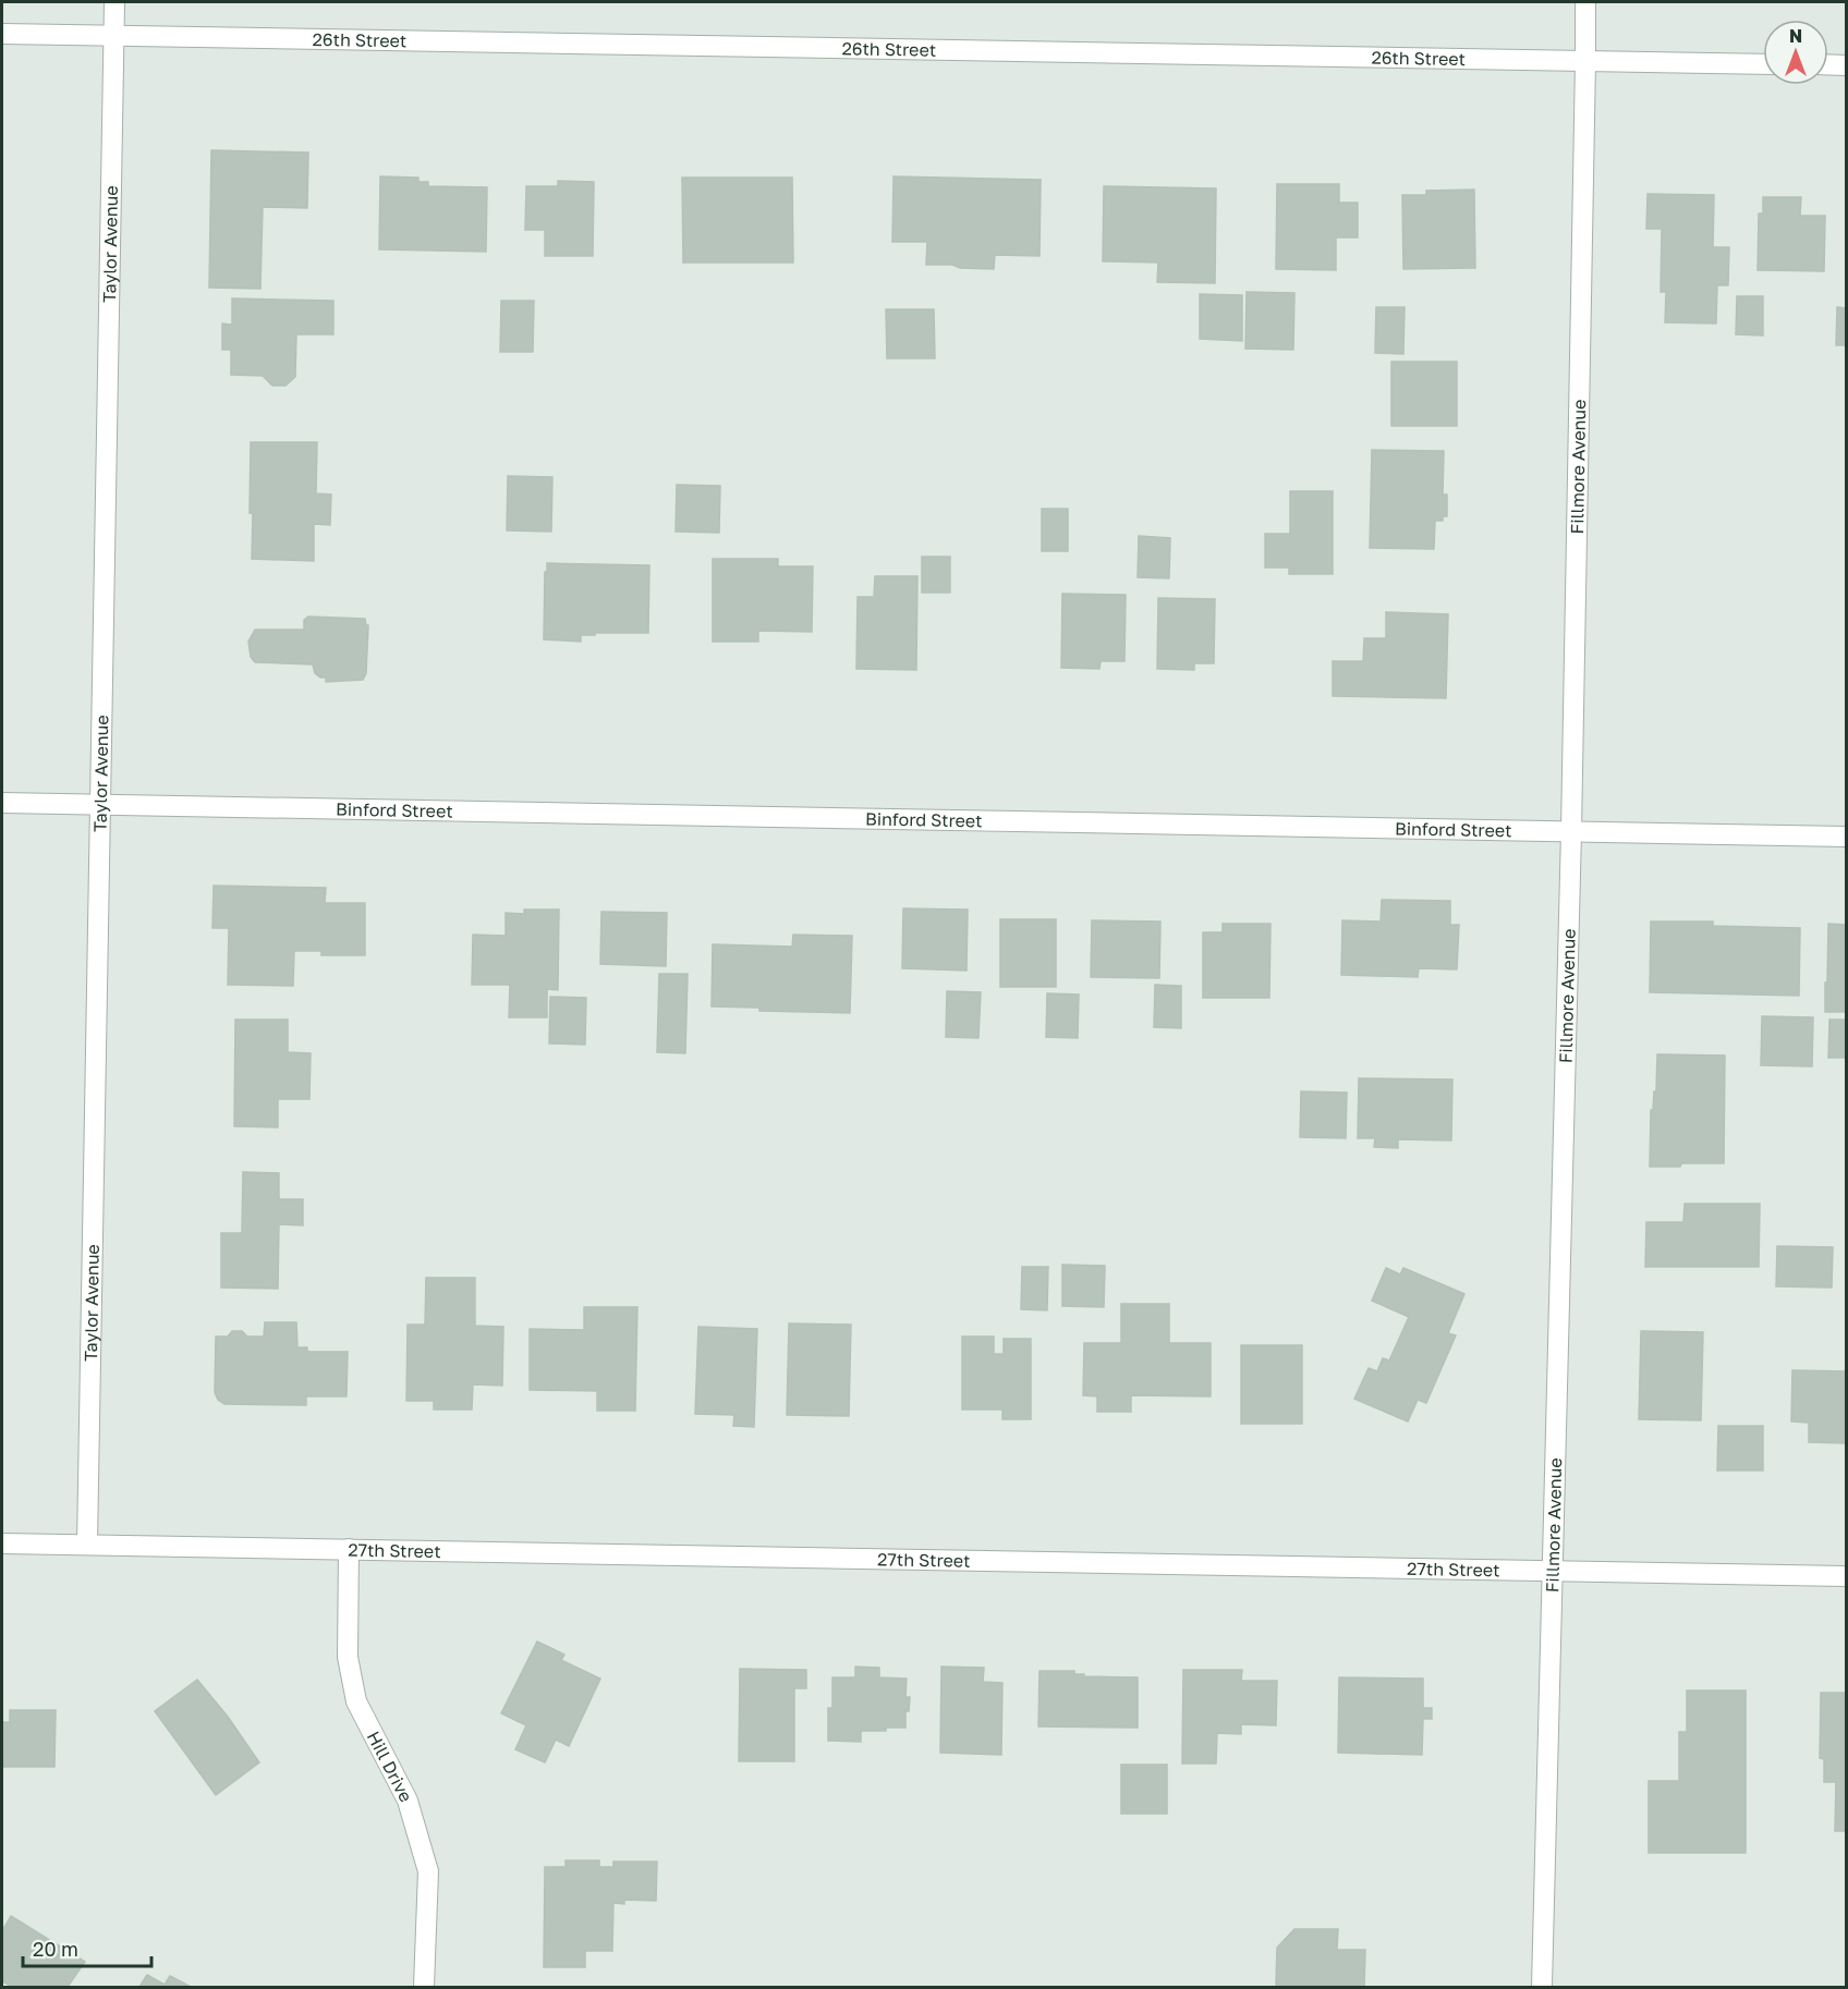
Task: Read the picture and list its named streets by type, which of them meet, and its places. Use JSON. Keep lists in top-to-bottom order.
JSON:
{
  "streets": {
    "street": [
      "26th Street",
      "Taylor Avenue",
      "Fillmore Avenue",
      "Binford Street",
      "27th Street",
      "Hill Drive"
    ]
  },
  "crossings": [
    ["26th Street", "Taylor Avenue"],
    ["26th Street", "Fillmore Avenue"],
    ["Taylor Avenue", "Binford Street"],
    ["Taylor Avenue", "27th Street"],
    ["Fillmore Avenue", "Binford Street"],
    ["Fillmore Avenue", "27th Street"],
    ["27th Street", "Hill Drive"]
  ],
  "scale_bar": "20 m",
  "north": "top"
}
